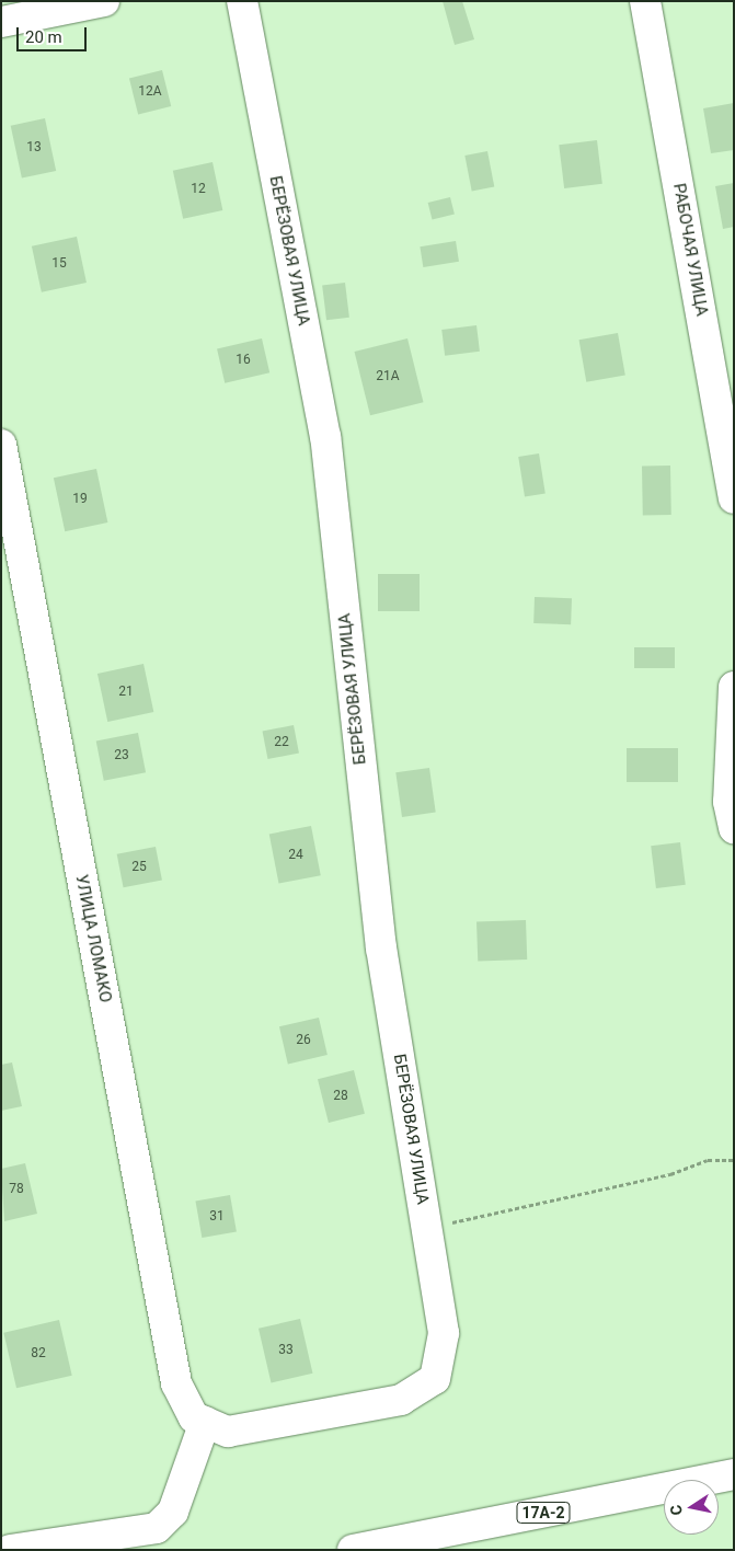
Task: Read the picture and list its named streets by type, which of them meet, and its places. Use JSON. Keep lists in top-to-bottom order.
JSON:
{
  "streets": {
    "street": [
      "РАБОЧАЯ УЛИЦА",
      "БЕРЁЗОВАЯ УЛИЦА",
      "УЛИЦА ЛОМАКО",
      "17А-2"
    ]
  },
  "crossings": [
    ["БЕРЁЗОВАЯ УЛИЦА", "УЛИЦА ЛОМАКО"]
  ],
  "house_numbers": [
    "12А",
    "13",
    "12",
    "15",
    "16",
    "21А",
    "19",
    "21",
    "22",
    "23",
    "24",
    "25",
    "26",
    "28",
    "78",
    "31",
    "33",
    "82"
  ],
  "scale_bar": "20 m",
  "north": "left"
}
